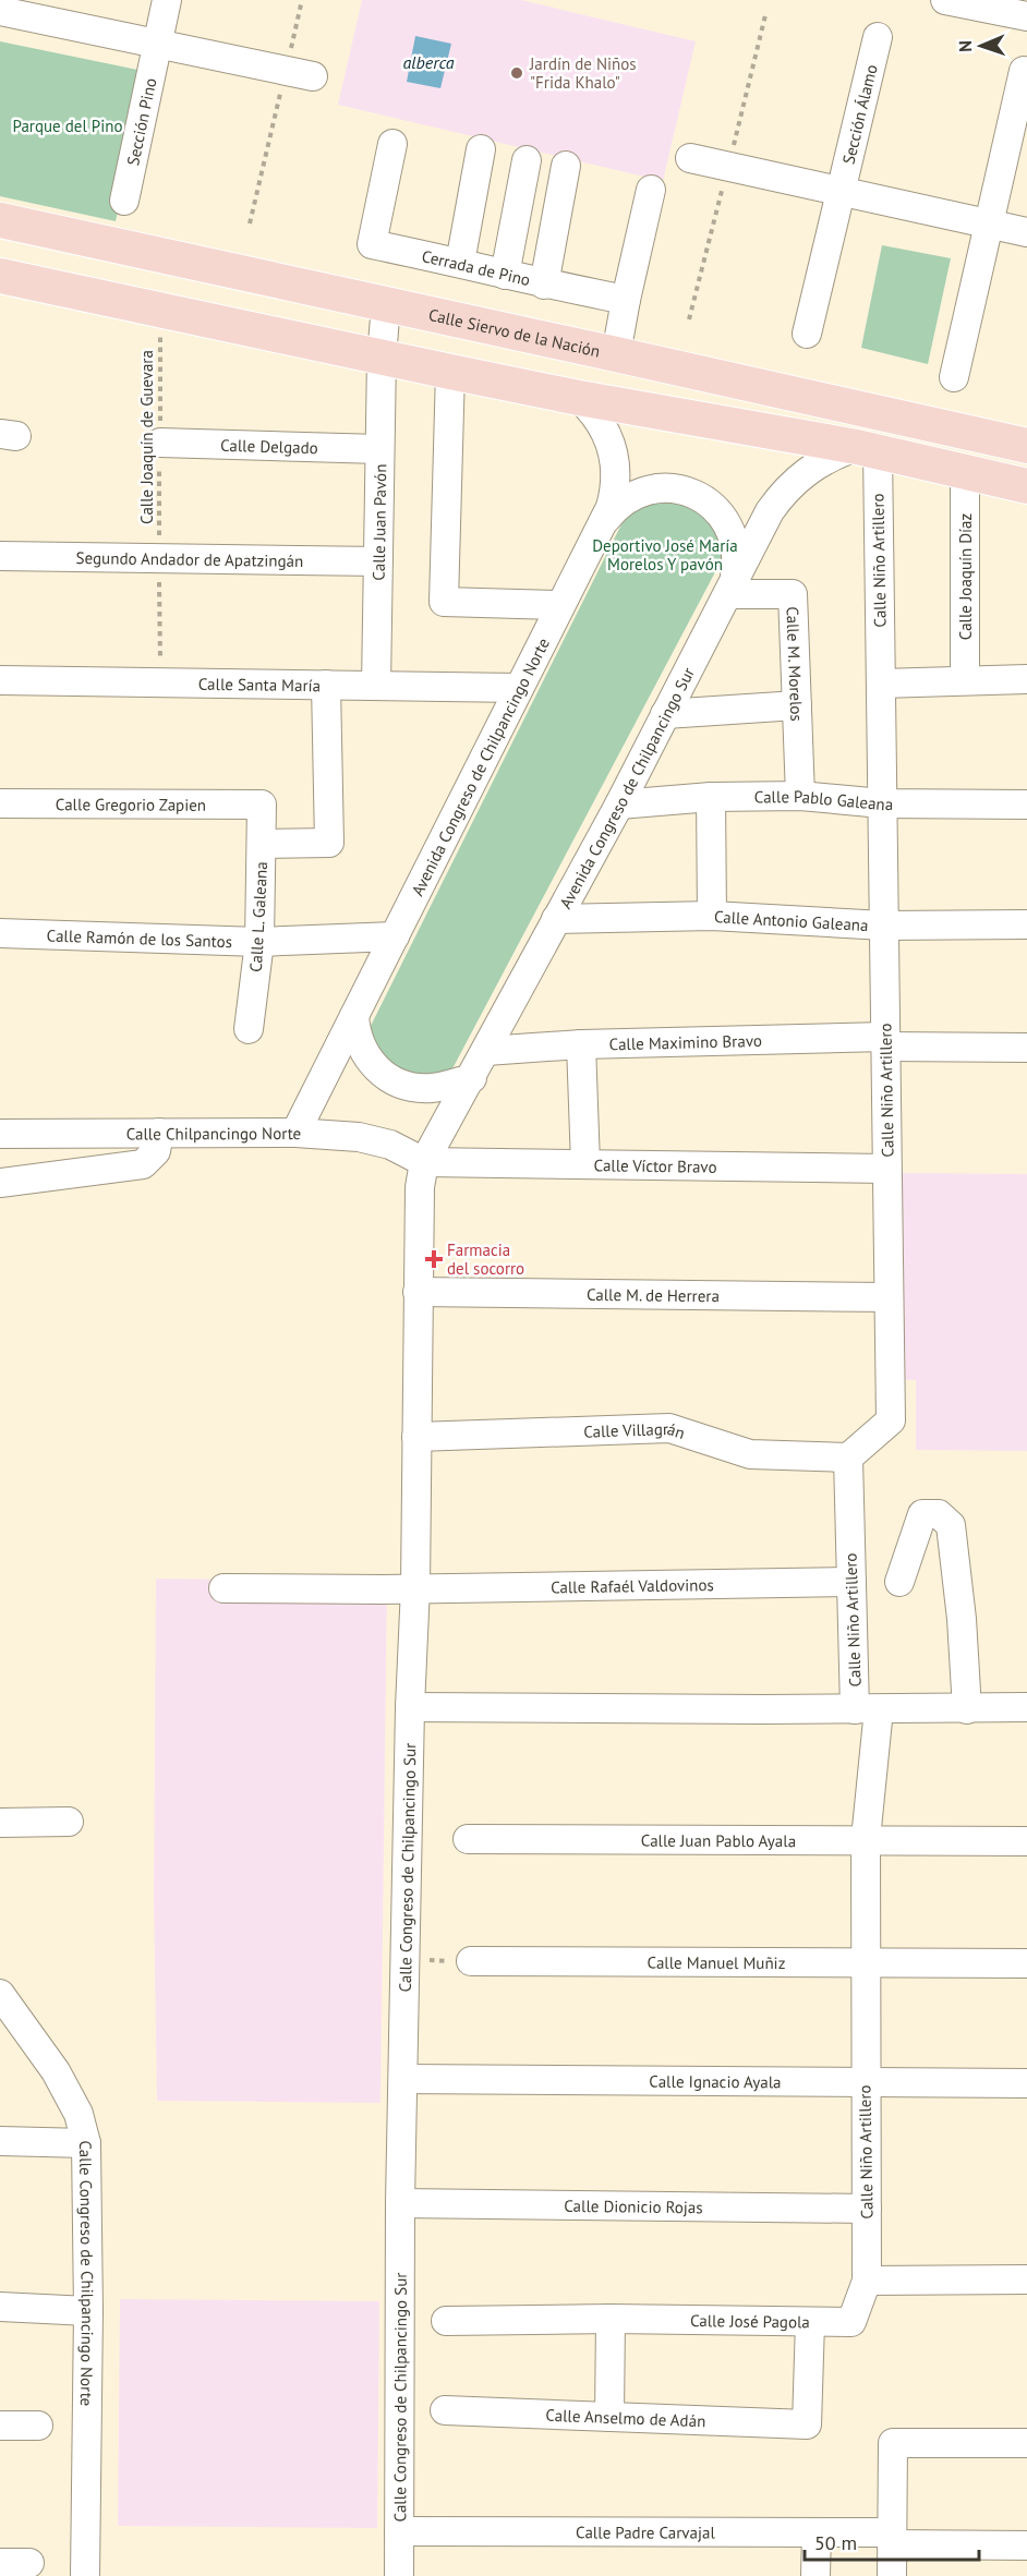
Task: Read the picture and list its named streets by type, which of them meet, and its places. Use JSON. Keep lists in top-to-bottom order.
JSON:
{
  "streets": {
    "main road": ["Calle Siervo de la Nación"],
    "street": [
      "Sección Álamo",
      "Sección Pino",
      "Cerrada de Pino",
      "Calle Delgado",
      "Calle Juan Pavón",
      "Segundo Andador de Apatzingán",
      "Calle Niño Artillero",
      "Calle Joaquín Díaz",
      "Calle M. Morelos",
      "Calle Santa María",
      "Avenida Congreso de Chilpancingo Norte",
      "Avenida Congreso de Chilpancingo Sur",
      "Calle Pablo Galeana",
      "Calle Gregorio Zapien",
      "Calle L. Galeana",
      "Calle Antonio Galeana",
      "Calle Ramón de los Santos",
      "Calle Maximino Bravo",
      "Calle Chilpancingo Norte",
      "Calle Víctor Bravo",
      "Calle M. de Herrera",
      "Calle Villagrán",
      "Calle Rafaél Valdovinos",
      "Calle Juan Pablo Ayala",
      "Calle Congreso de Chilpancingo Sur",
      "Calle Manuel Muñiz",
      "Calle Ignacio Ayala",
      "Calle Dionicio Rojas",
      "Calle Congreso de Chilpancingo Norte",
      "Calle José Pagola",
      "Calle Anselmo de Adán",
      "Calle Padre Carvajal"
    ],
    "path": ["Calle Joaquín de Guevara"]
  },
  "crossings": [
    ["Calle Siervo de la Nación", "Calle Juan Pavón"],
    ["Calle Joaquín de Guevara", "Calle Delgado"],
    ["Calle Joaquín de Guevara", "Segundo Andador de Apatzingán"],
    ["Calle Joaquín de Guevara", "Calle Santa María"],
    ["Calle Delgado", "Calle Juan Pavón"],
    ["Calle Juan Pavón", "Segundo Andador de Apatzingán"],
    ["Calle Juan Pavón", "Calle Santa María"],
    ["Calle Niño Artillero", "Avenida Congreso de Chilpancingo Sur"],
    ["Calle Niño Artillero", "Calle Pablo Galeana"],
    ["Calle Niño Artillero", "Calle Antonio Galeana"],
    ["Calle Niño Artillero", "Calle Maximino Bravo"],
    ["Calle Niño Artillero", "Calle Víctor Bravo"],
    ["Calle Niño Artillero", "Calle M. de Herrera"],
    ["Calle Niño Artillero", "Calle Villagrán"],
    ["Calle Niño Artillero", "Calle Rafaél Valdovinos"],
    ["Calle Niño Artillero", "Calle Juan Pablo Ayala"],
    ["Calle Niño Artillero", "Calle Congreso de Chilpancingo Sur"],
    ["Calle Niño Artillero", "Calle Manuel Muñiz"],
    ["Calle Niño Artillero", "Calle Ignacio Ayala"],
    ["Calle Niño Artillero", "Calle Dionicio Rojas"],
    ["Calle Niño Artillero", "Calle José Pagola"],
    ["Calle M. Morelos", "Avenida Congreso de Chilpancingo Sur"],
    ["Calle M. Morelos", "Calle Pablo Galeana"],
    ["Calle Santa María", "Avenida Congreso de Chilpancingo Norte"],
    ["Avenida Congreso de Chilpancingo Norte", "Calle Ramón de los Santos"],
    ["Avenida Congreso de Chilpancingo Norte", "Calle Chilpancingo Norte"],
    ["Avenida Congreso de Chilpancingo Sur", "Calle Pablo Galeana"],
    ["Avenida Congreso de Chilpancingo Sur", "Calle Antonio Galeana"],
    ["Avenida Congreso de Chilpancingo Sur", "Calle Maximino Bravo"],
    ["Avenida Congreso de Chilpancingo Sur", "Calle Chilpancingo Norte"],
    ["Avenida Congreso de Chilpancingo Sur", "Calle Víctor Bravo"],
    ["Avenida Congreso de Chilpancingo Sur", "Calle Congreso de Chilpancingo Sur"],
    ["Calle Gregorio Zapien", "Calle L. Galeana"],
    ["Calle L. Galeana", "Calle Ramón de los Santos"],
    ["Calle Chilpancingo Norte", "Calle Víctor Bravo"],
    ["Calle Chilpancingo Norte", "Calle Congreso de Chilpancingo Sur"],
    ["Calle Víctor Bravo", "Calle Congreso de Chilpancingo Sur"],
    ["Calle M. de Herrera", "Calle Congreso de Chilpancingo Sur"],
    ["Calle Villagrán", "Calle Congreso de Chilpancingo Sur"],
    ["Calle Rafaél Valdovinos", "Calle Congreso de Chilpancingo Sur"],
    ["Calle Congreso de Chilpancingo Sur", "Calle Ignacio Ayala"],
    ["Calle Congreso de Chilpancingo Sur", "Calle Dionicio Rojas"],
    ["Calle Congreso de Chilpancingo Sur", "Calle Padre Carvajal"],
    ["Calle José Pagola", "Calle Anselmo de Adán"]
  ],
  "water": ["alberca"],
  "parks": ["Parque del Pino", "Deportivo José María Morelos Y pavón"],
  "places": {
    "other": ["Jardín de Niños \"Frida Khalo\""],
    "health": ["Farmacia del socorro"]
  },
  "scale_bar": "50 m",
  "north": "left"
}
